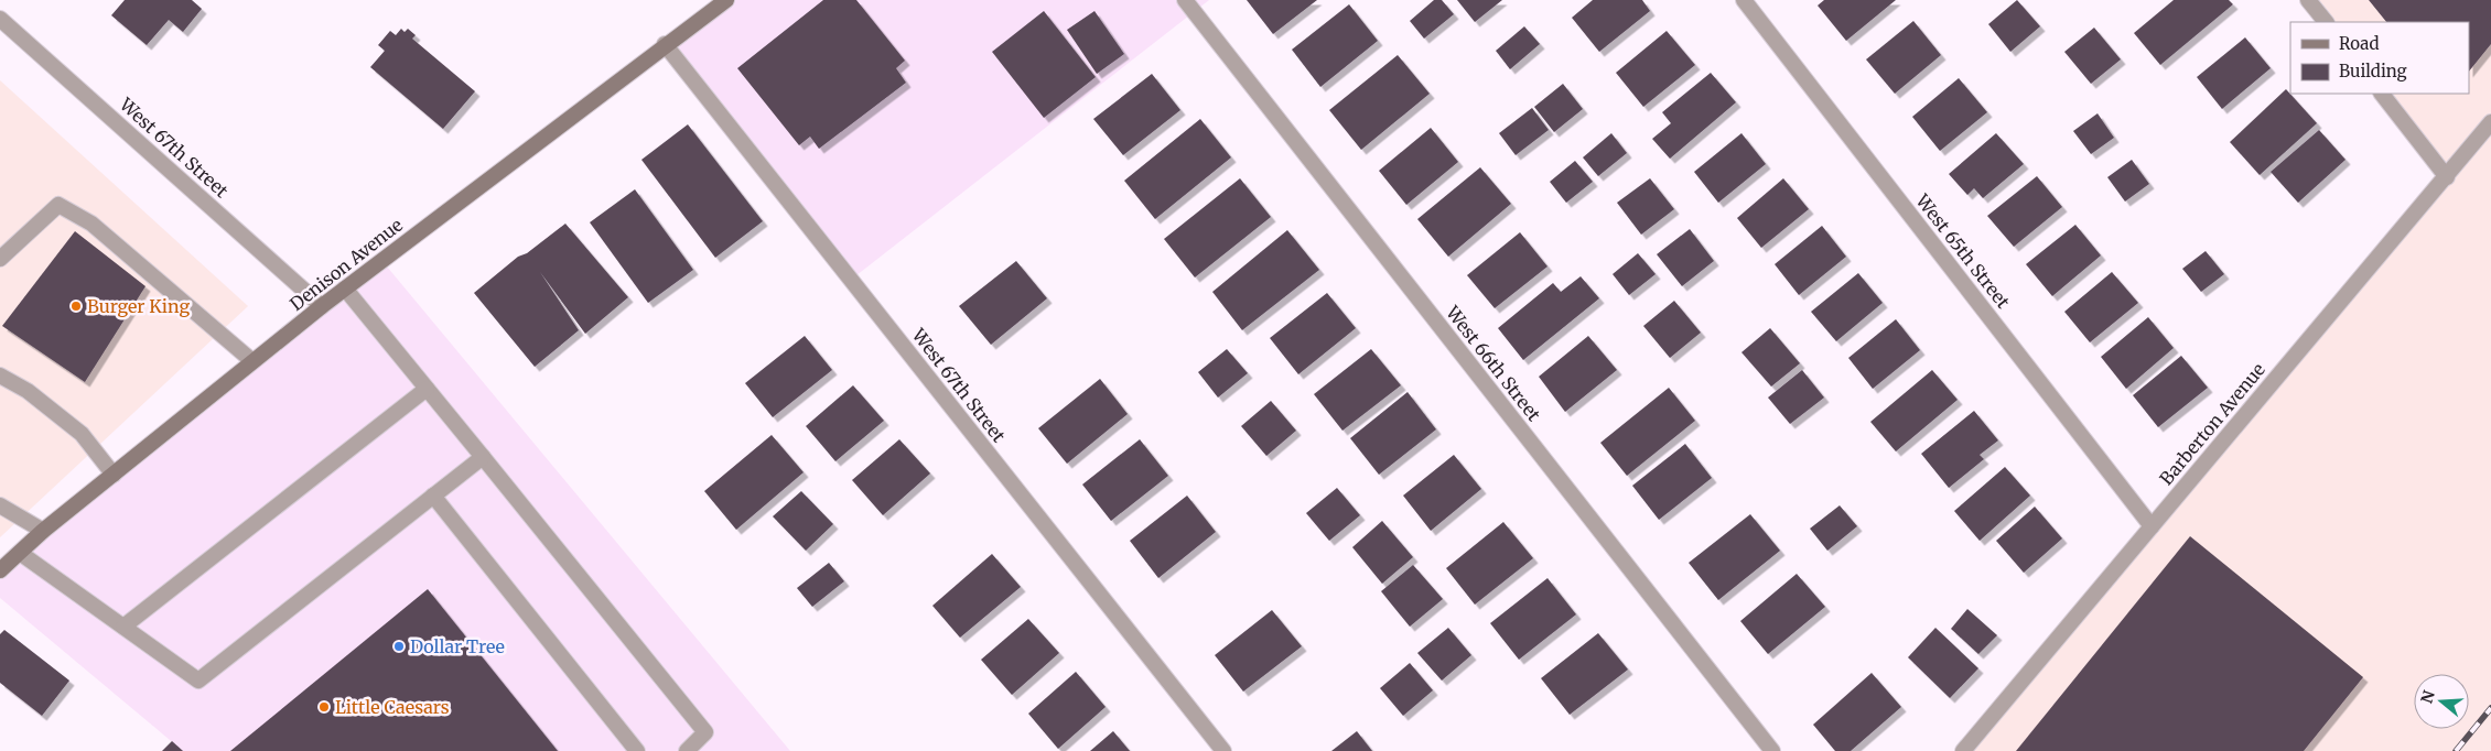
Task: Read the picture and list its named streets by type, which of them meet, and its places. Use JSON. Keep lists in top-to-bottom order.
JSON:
{
  "streets": {
    "main road": ["Denison Avenue"],
    "street": [
      "West 67th Street",
      "West 65th Street",
      "West 66th Street",
      "Barberton Avenue"
    ]
  },
  "crossings": [
    ["West 67th Street", "Denison Avenue"],
    ["West 65th Street", "Barberton Avenue"]
  ],
  "places": ["Burger King", "Dollar Tree", "Little Caesars"],
  "legend": ["Road", "Building"],
  "north": "left"
}
